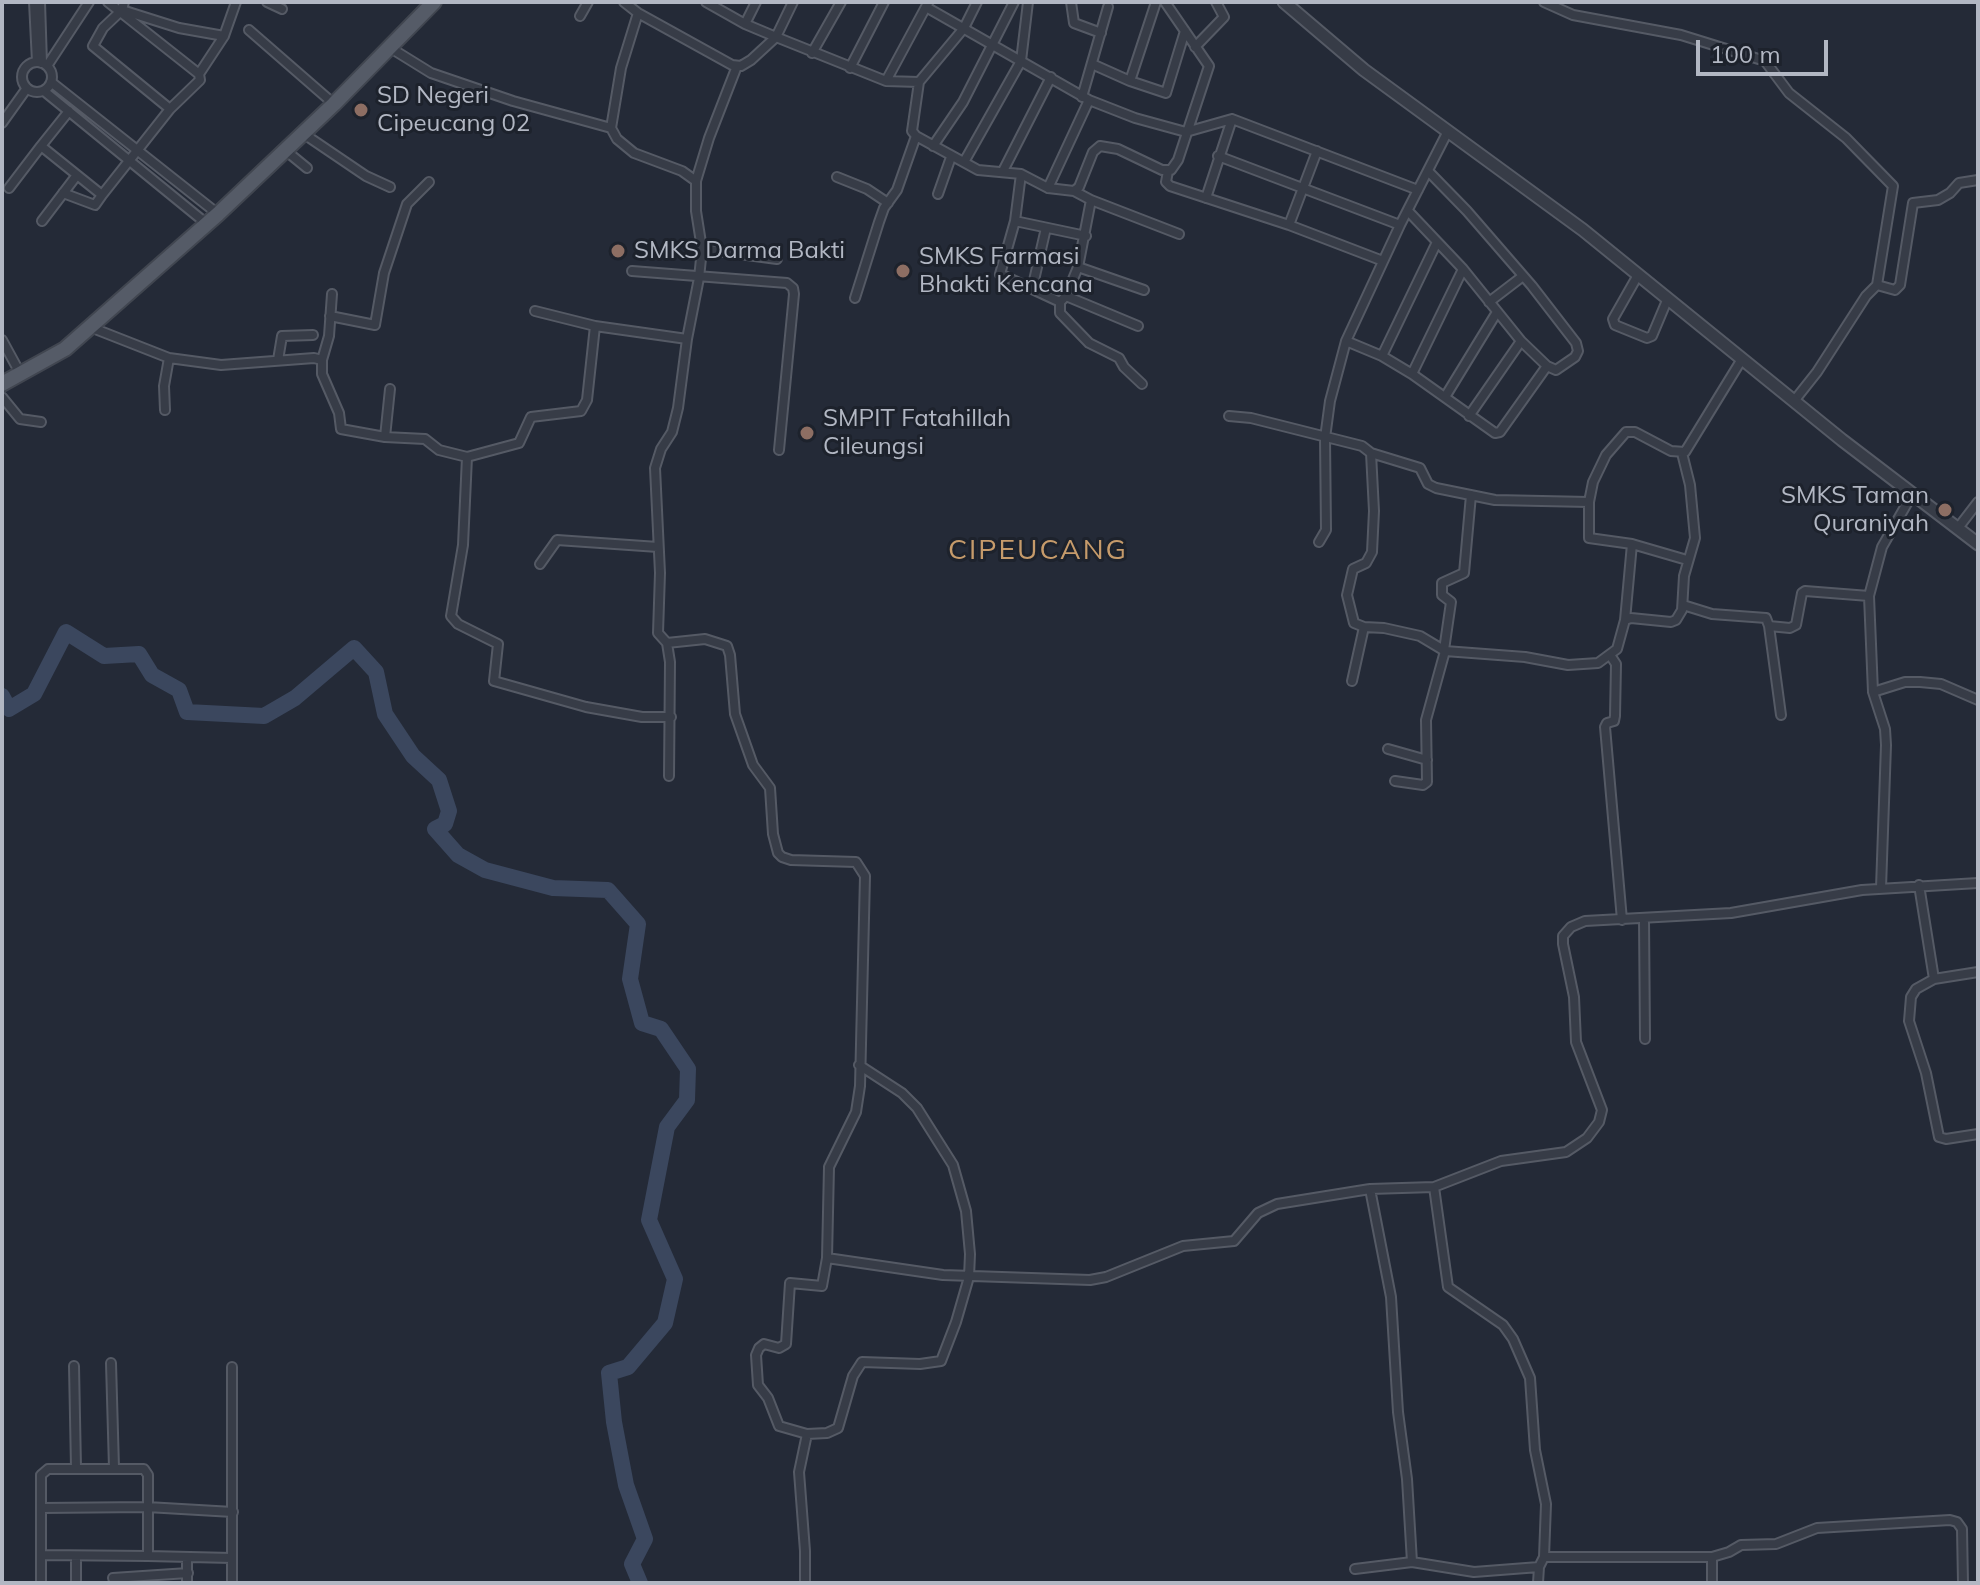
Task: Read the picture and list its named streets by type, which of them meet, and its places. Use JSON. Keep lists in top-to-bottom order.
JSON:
{
  "districts": ["CIPEUCANG"],
  "places": [
    "SD Negeri Cipeucang 02",
    "SMKS Darma Bakti",
    "SMKS Farmasi Bhakti Kencana",
    "SMPIT Fatahillah Cileungsi",
    "SMKS Taman Quraniyah"
  ],
  "scale_bar": "100 m"
}
